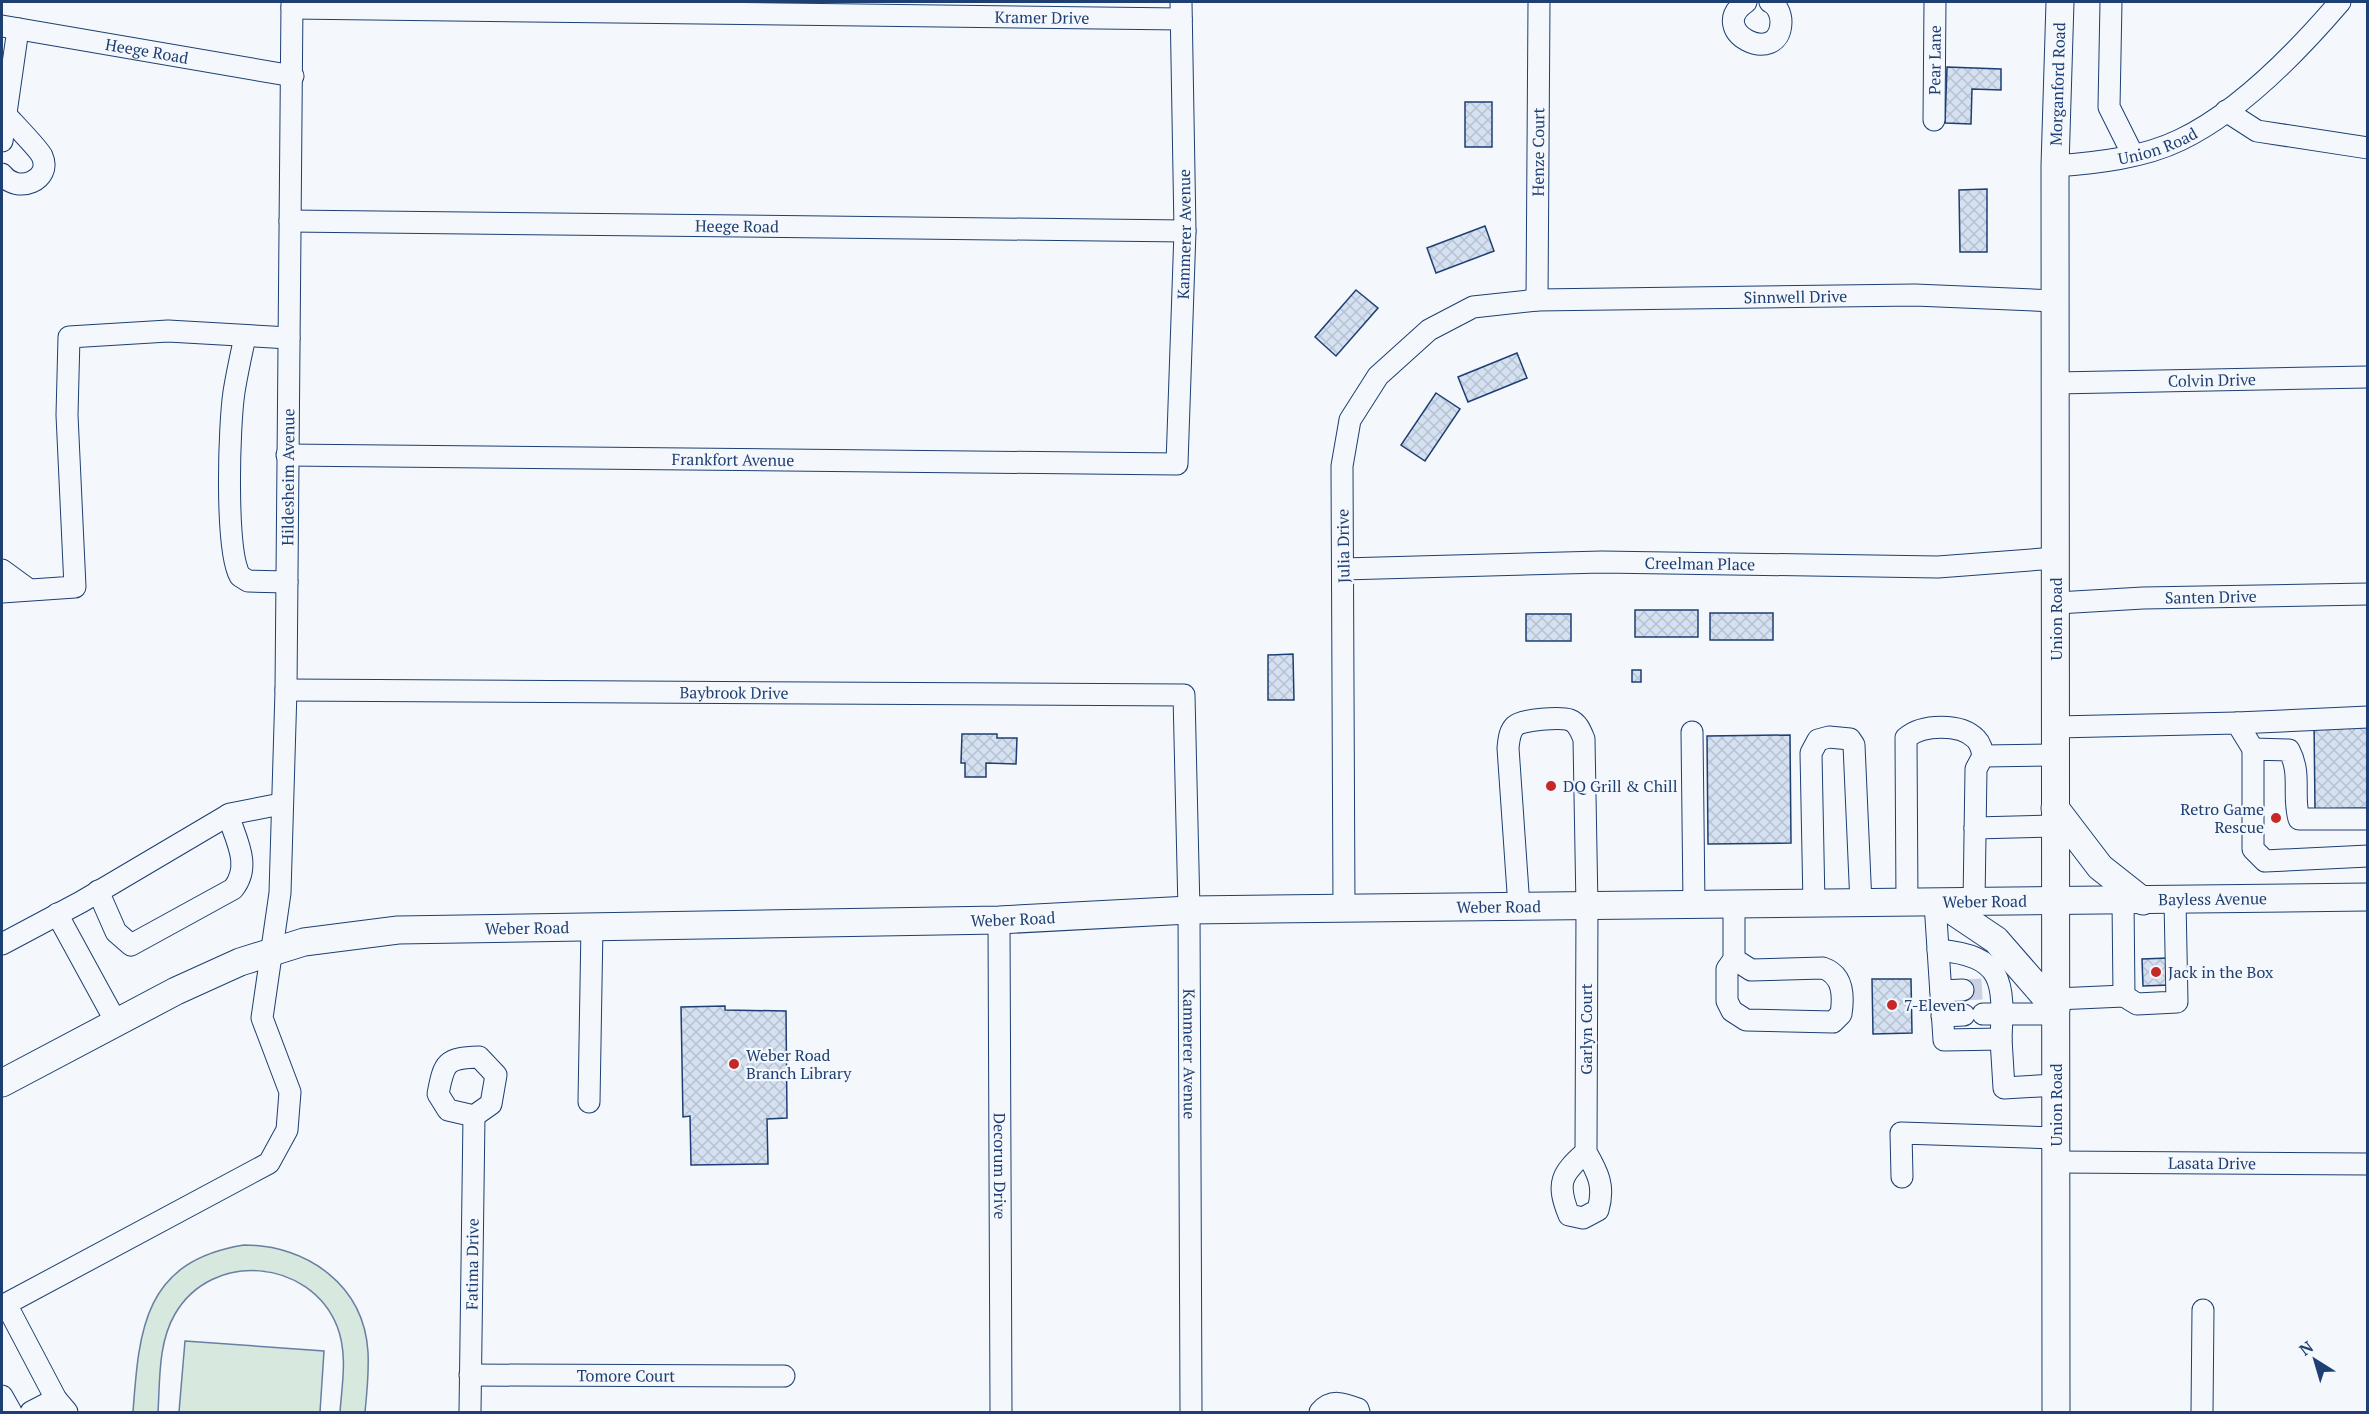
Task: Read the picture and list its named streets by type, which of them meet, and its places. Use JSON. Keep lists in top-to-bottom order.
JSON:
{
  "streets": {
    "main road": [
      "Morganford Road",
      "Union Road",
      "Bayless Avenue",
      "Weber Road"
    ],
    "street": [
      "Kramer Drive",
      "Heege Road",
      "Pear Lane",
      "Henze Court",
      "Kammerer Avenue",
      "Sinnwell Drive",
      "Colvin Drive",
      "Frankfort Avenue",
      "Hildesheim Avenue",
      "Julia Drive",
      "Creelman Place",
      "Santen Drive",
      "Baybrook Drive",
      "Garlyn Court",
      "Lasata Drive",
      "Decorum Drive",
      "Fatima Drive",
      "Tomore Court"
    ]
  },
  "crossings": [
    ["Kramer Drive", "Kammerer Avenue"],
    ["Kramer Drive", "Hildesheim Avenue"],
    ["Heege Road", "Kammerer Avenue"],
    ["Heege Road", "Hildesheim Avenue"],
    ["Morganford Road", "Union Road"],
    ["Union Road", "Sinnwell Drive"],
    ["Union Road", "Colvin Drive"],
    ["Union Road", "Creelman Place"],
    ["Union Road", "Santen Drive"],
    ["Union Road", "Bayless Avenue"],
    ["Union Road", "Weber Road"],
    ["Union Road", "Lasata Drive"],
    ["Henze Court", "Sinnwell Drive"],
    ["Henze Court", "Julia Drive"],
    ["Kammerer Avenue", "Frankfort Avenue"],
    ["Kammerer Avenue", "Baybrook Drive"],
    ["Kammerer Avenue", "Weber Road"],
    ["Sinnwell Drive", "Julia Drive"],
    ["Frankfort Avenue", "Hildesheim Avenue"],
    ["Hildesheim Avenue", "Baybrook Drive"],
    ["Hildesheim Avenue", "Weber Road"],
    ["Julia Drive", "Creelman Place"],
    ["Julia Drive", "Weber Road"],
    ["Bayless Avenue", "Weber Road"],
    ["Weber Road", "Garlyn Court"],
    ["Weber Road", "Decorum Drive"],
    ["Fatima Drive", "Tomore Court"]
  ],
  "places": [
    "DQ Grill & Chill",
    "Retro Game Rescue",
    "Jack in the Box",
    "7-Eleven",
    "Weber Road Branch Library"
  ],
  "north": "top left"
}
